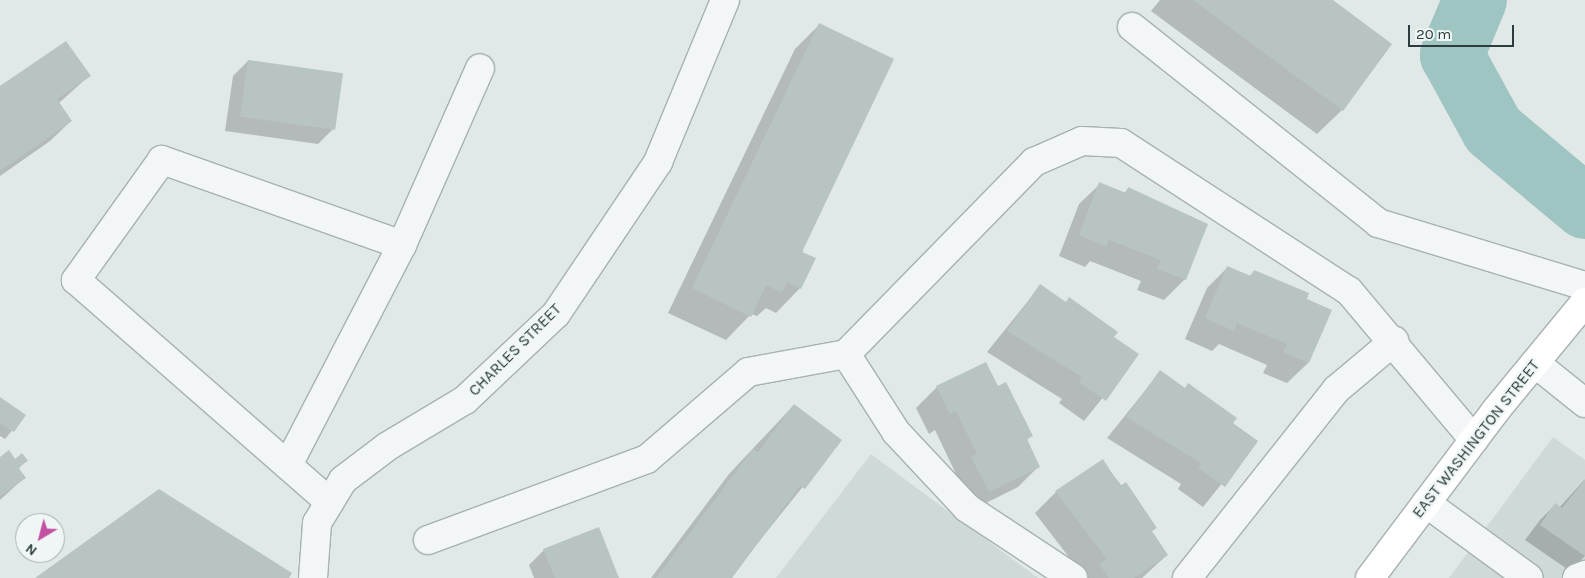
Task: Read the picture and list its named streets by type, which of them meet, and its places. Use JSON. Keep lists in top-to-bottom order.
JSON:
{
  "streets": {
    "main road": ["EAST WASHINGTON STREET"],
    "street": ["CHARLES STREET"]
  },
  "scale_bar": "20 m",
  "north": "bottom left"
}
